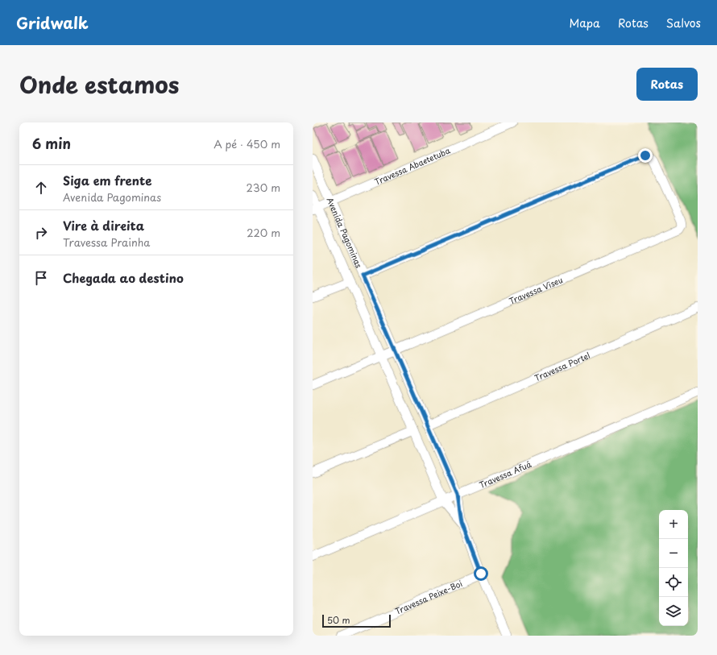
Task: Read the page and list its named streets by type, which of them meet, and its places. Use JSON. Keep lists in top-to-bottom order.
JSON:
{
  "streets": {
    "street": [
      "Travessa Abaetetuba",
      "Avenida Pagominas",
      "Travessa Viseu",
      "Travessa Portel",
      "Travessa Afuá",
      "Travessa Peixe-Boi"
    ]
  },
  "crossings": [
    ["Travessa Abaetetuba", "Avenida Pagominas"],
    ["Avenida Pagominas", "Travessa Viseu"],
    ["Avenida Pagominas", "Travessa Portel"],
    ["Avenida Pagominas", "Travessa Afuá"],
    ["Avenida Pagominas", "Travessa Peixe-Boi"]
  ],
  "scale_bar": "50 m",
  "page": {
    "header": "Gridwalk",
    "nav": ["Mapa", "Rotas", "Salvos"],
    "title": "Onde estamos",
    "buttons": "Rotas",
    "heading": ["6 min", "A pé · 450 m"],
    "list": [
      ["Siga em frente", "Avenida Pagominas", "230 m"],
      ["Vire à direita", "Travessa Prainha", "220 m"],
      "Chegada ao destino"
    ],
    "map_buttons": ["+", "−"],
    "scale": "50 m"
  }
}
